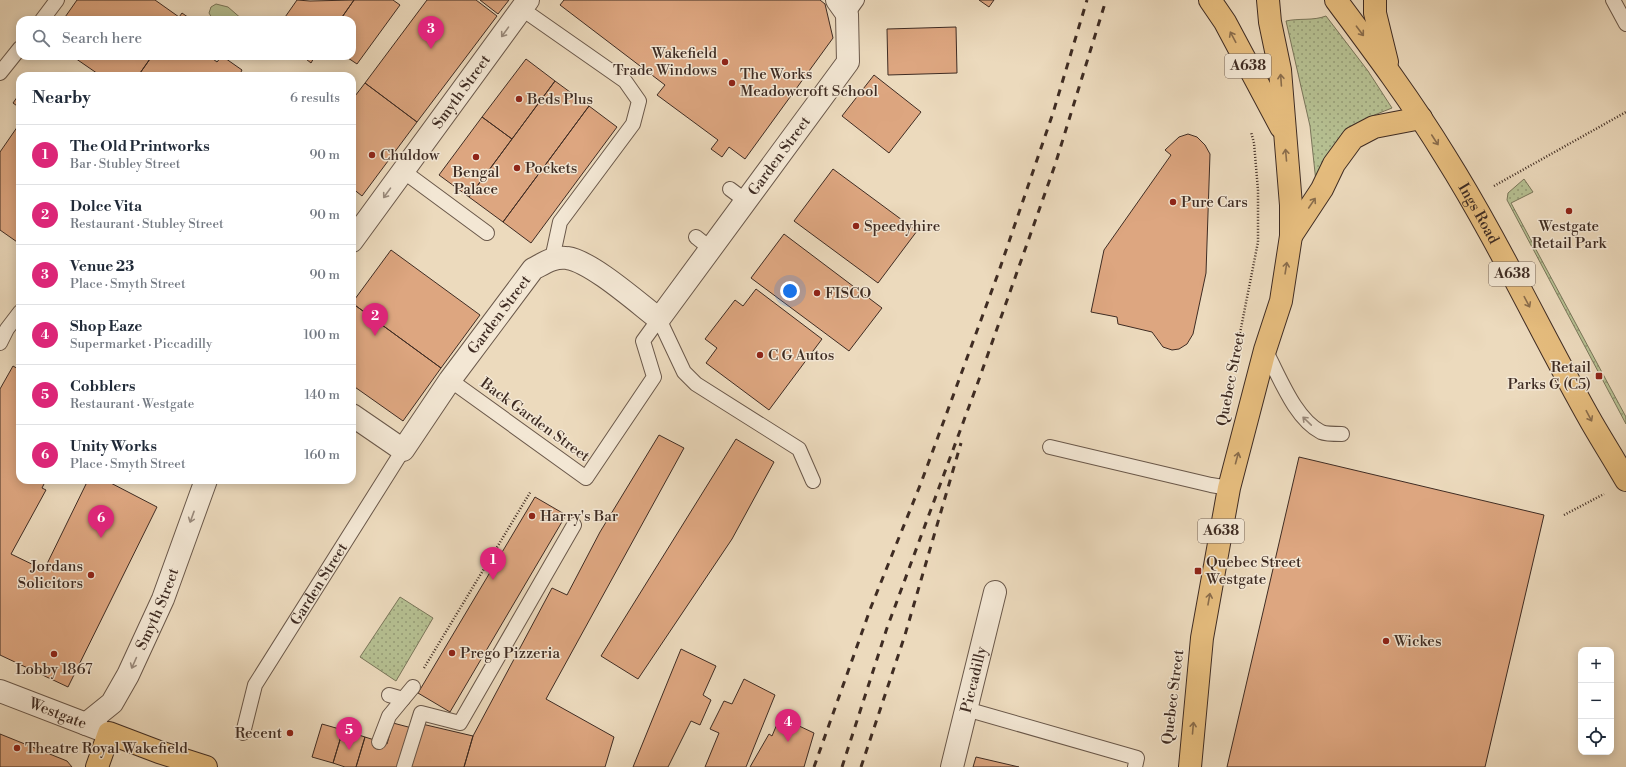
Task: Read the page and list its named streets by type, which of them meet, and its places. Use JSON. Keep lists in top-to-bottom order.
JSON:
{
  "streets": {
    "main road": [
      "A638",
      "Ings Road",
      "Quebec Street",
      "Westgate"
    ],
    "street": ["Smyth Street", "Garden Street", "Piccadilly"],
    "lane": ["Back Garden Street"]
  },
  "crossings": [
    ["A638", "Quebec Street"],
    ["Smyth Street", "Westgate"],
    ["Garden Street", "Back Garden Street"],
    ["Ings Road", "Quebec Street"]
  ],
  "one_way": ["Smyth Street", "Quebec Street"],
  "places": {
    "other": [
      "Wakefield Trade Windows",
      "The Works Meadowcroft School",
      "Beds Plus",
      "Chuldow",
      "Bengal Palace",
      "Pockets",
      "Pure Cars",
      "Westgate Retail Park",
      "Speedyhire",
      "FISCO",
      "C G Autos",
      "Harry's Bar",
      "Jordans Solicitors",
      "Wickes",
      "Prego Pizzeria",
      "Lobby 1867",
      "Recent",
      "Theatre Royal Wakefield"
    ],
    "transit": ["Retail Parks G (C5)", "Quebec Street Westgate"]
  },
  "page": {
    "pins": [
      "3",
      "2",
      "6",
      "1",
      "4",
      "5"
    ],
    "search": "Search here",
    "heading": ["Nearby", "6 results"],
    "list": [
      {
        "mark": "1",
        "name": "The Old Printworks",
        "note": "Bar · Stubley Street",
        "value": "90 m"
      },
      {
        "mark": "2",
        "name": "Dolce Vita",
        "note": "Restaurant · Stubley Street",
        "value": "90 m"
      },
      {
        "mark": "3",
        "name": "Venue 23",
        "note": "Place · Smyth Street",
        "value": "90 m"
      },
      {
        "mark": "4",
        "name": "Shop Eaze",
        "note": "Supermarket · Piccadilly",
        "value": "100 m"
      },
      {
        "mark": "5",
        "name": "Cobblers",
        "note": "Restaurant · Westgate",
        "value": "140 m"
      },
      {
        "mark": "6",
        "name": "Unity Works",
        "note": "Place · Smyth Street",
        "value": "160 m"
      }
    ],
    "map_buttons": ["+", "−"]
  }
}
